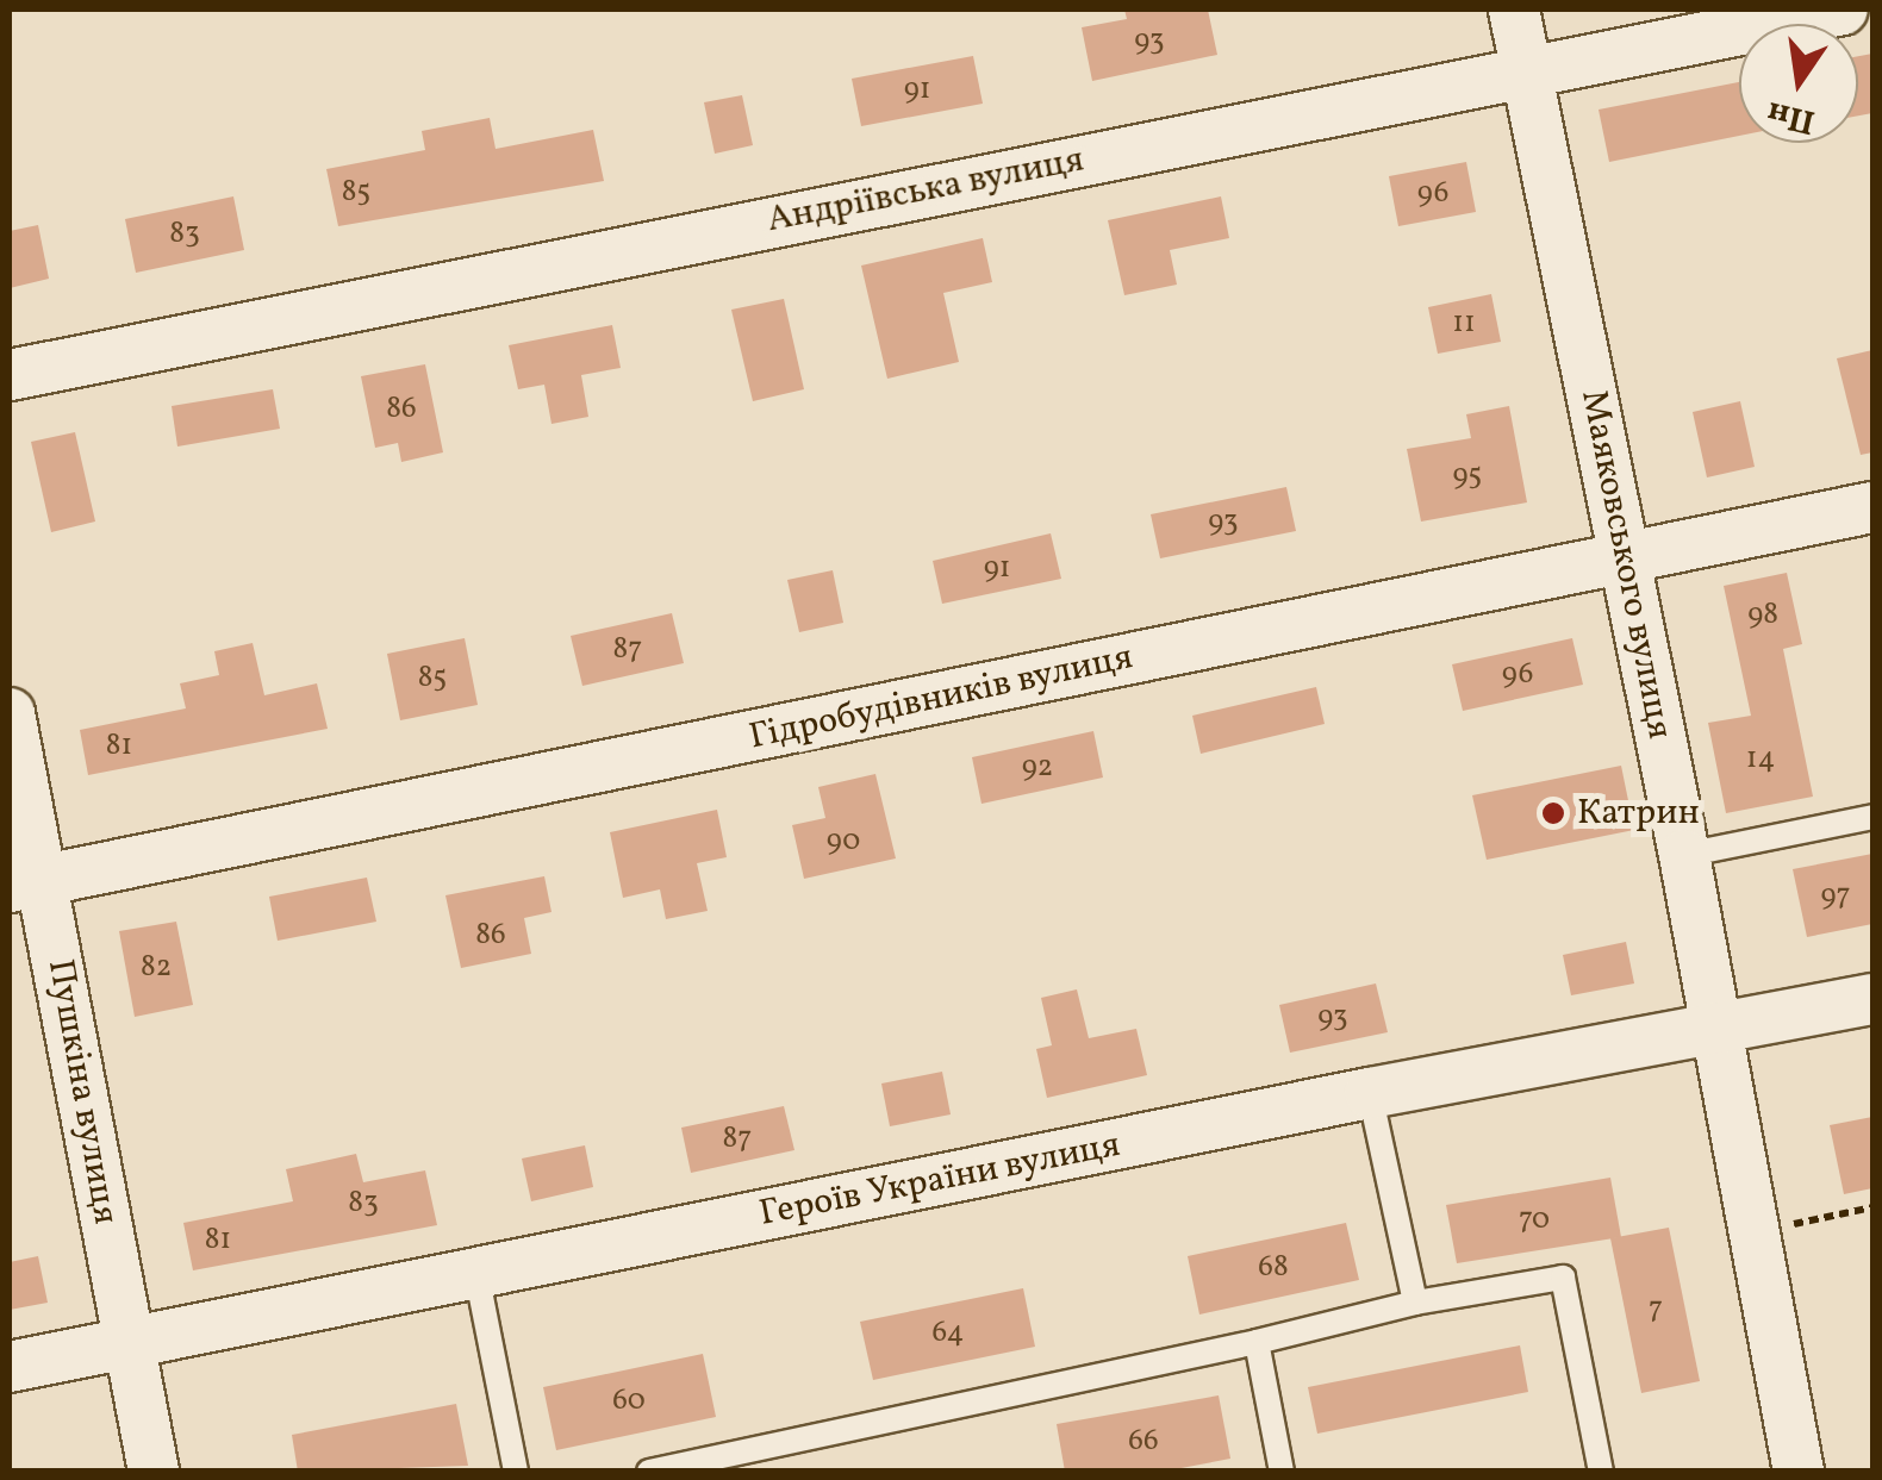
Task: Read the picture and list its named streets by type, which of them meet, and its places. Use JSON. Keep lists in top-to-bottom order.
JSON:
{
  "streets": {
    "street": [
      "Андріївська вулиця",
      "Маяковського вулиця",
      "Гідробудівників вулиця",
      "Пушкіна вулиця",
      "Героїв України вулиця"
    ]
  },
  "crossings": [
    ["Андріївська вулиця", "Маяковського вулиця"],
    ["Маяковського вулиця", "Гідробудівників вулиця"],
    ["Маяковського вулиця", "Героїв України вулиця"],
    ["Гідробудівників вулиця", "Пушкіна вулиця"],
    ["Пушкіна вулиця", "Героїв України вулиця"]
  ],
  "places": ["Катрин"],
  "house_numbers": [
    "93",
    "91",
    "85",
    "96",
    "83",
    "11",
    "86",
    "95",
    "93",
    "91",
    "98",
    "87",
    "96",
    "85",
    "81",
    "14",
    "92",
    "90",
    "97",
    "86",
    "82",
    "93",
    "87",
    "83",
    "70",
    "81",
    "68",
    "7",
    "64",
    "60",
    "66"
  ],
  "north": "bottom"
}
